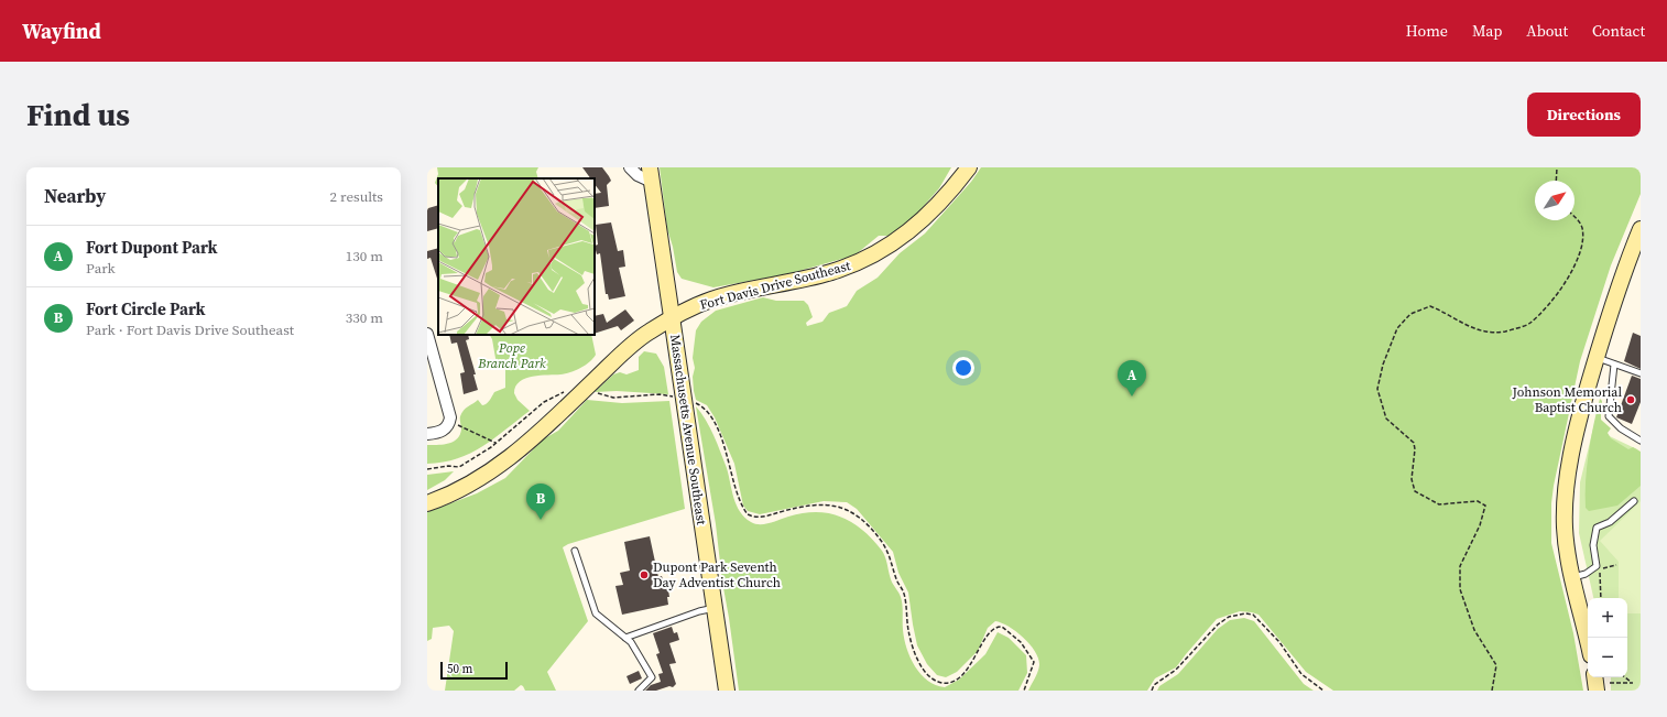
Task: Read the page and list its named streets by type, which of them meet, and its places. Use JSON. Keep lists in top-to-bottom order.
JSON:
{
  "streets": {
    "main road": ["Fort Davis Drive Southeast", "Massachusetts Avenue Southeast"]
  },
  "crossings": [
    ["Fort Davis Drive Southeast", "Massachusetts Avenue Southeast"]
  ],
  "parks": ["Pope Branch Park"],
  "places": ["Johnson Memorial Baptist Church", "Dupont Park Seventh Day Adventist Church"],
  "scale_bar": "50 m",
  "north": "top right",
  "page": {
    "header": "Wayfind",
    "nav": [
      "Home",
      "Map",
      "About",
      "Contact"
    ],
    "buttons": "Directions",
    "title": "Find us",
    "heading": ["Nearby", "2 results"],
    "list": [
      {
        "mark": "A",
        "name": "Fort Dupont Park",
        "note": "Park",
        "value": "130 m"
      },
      {
        "mark": "B",
        "name": "Fort Circle Park",
        "note": "Park · Fort Davis Drive Southeast",
        "value": "330 m"
      }
    ],
    "pins": ["A", "B"],
    "map_buttons": ["+", "−"],
    "scale": "50 m"
  }
}
